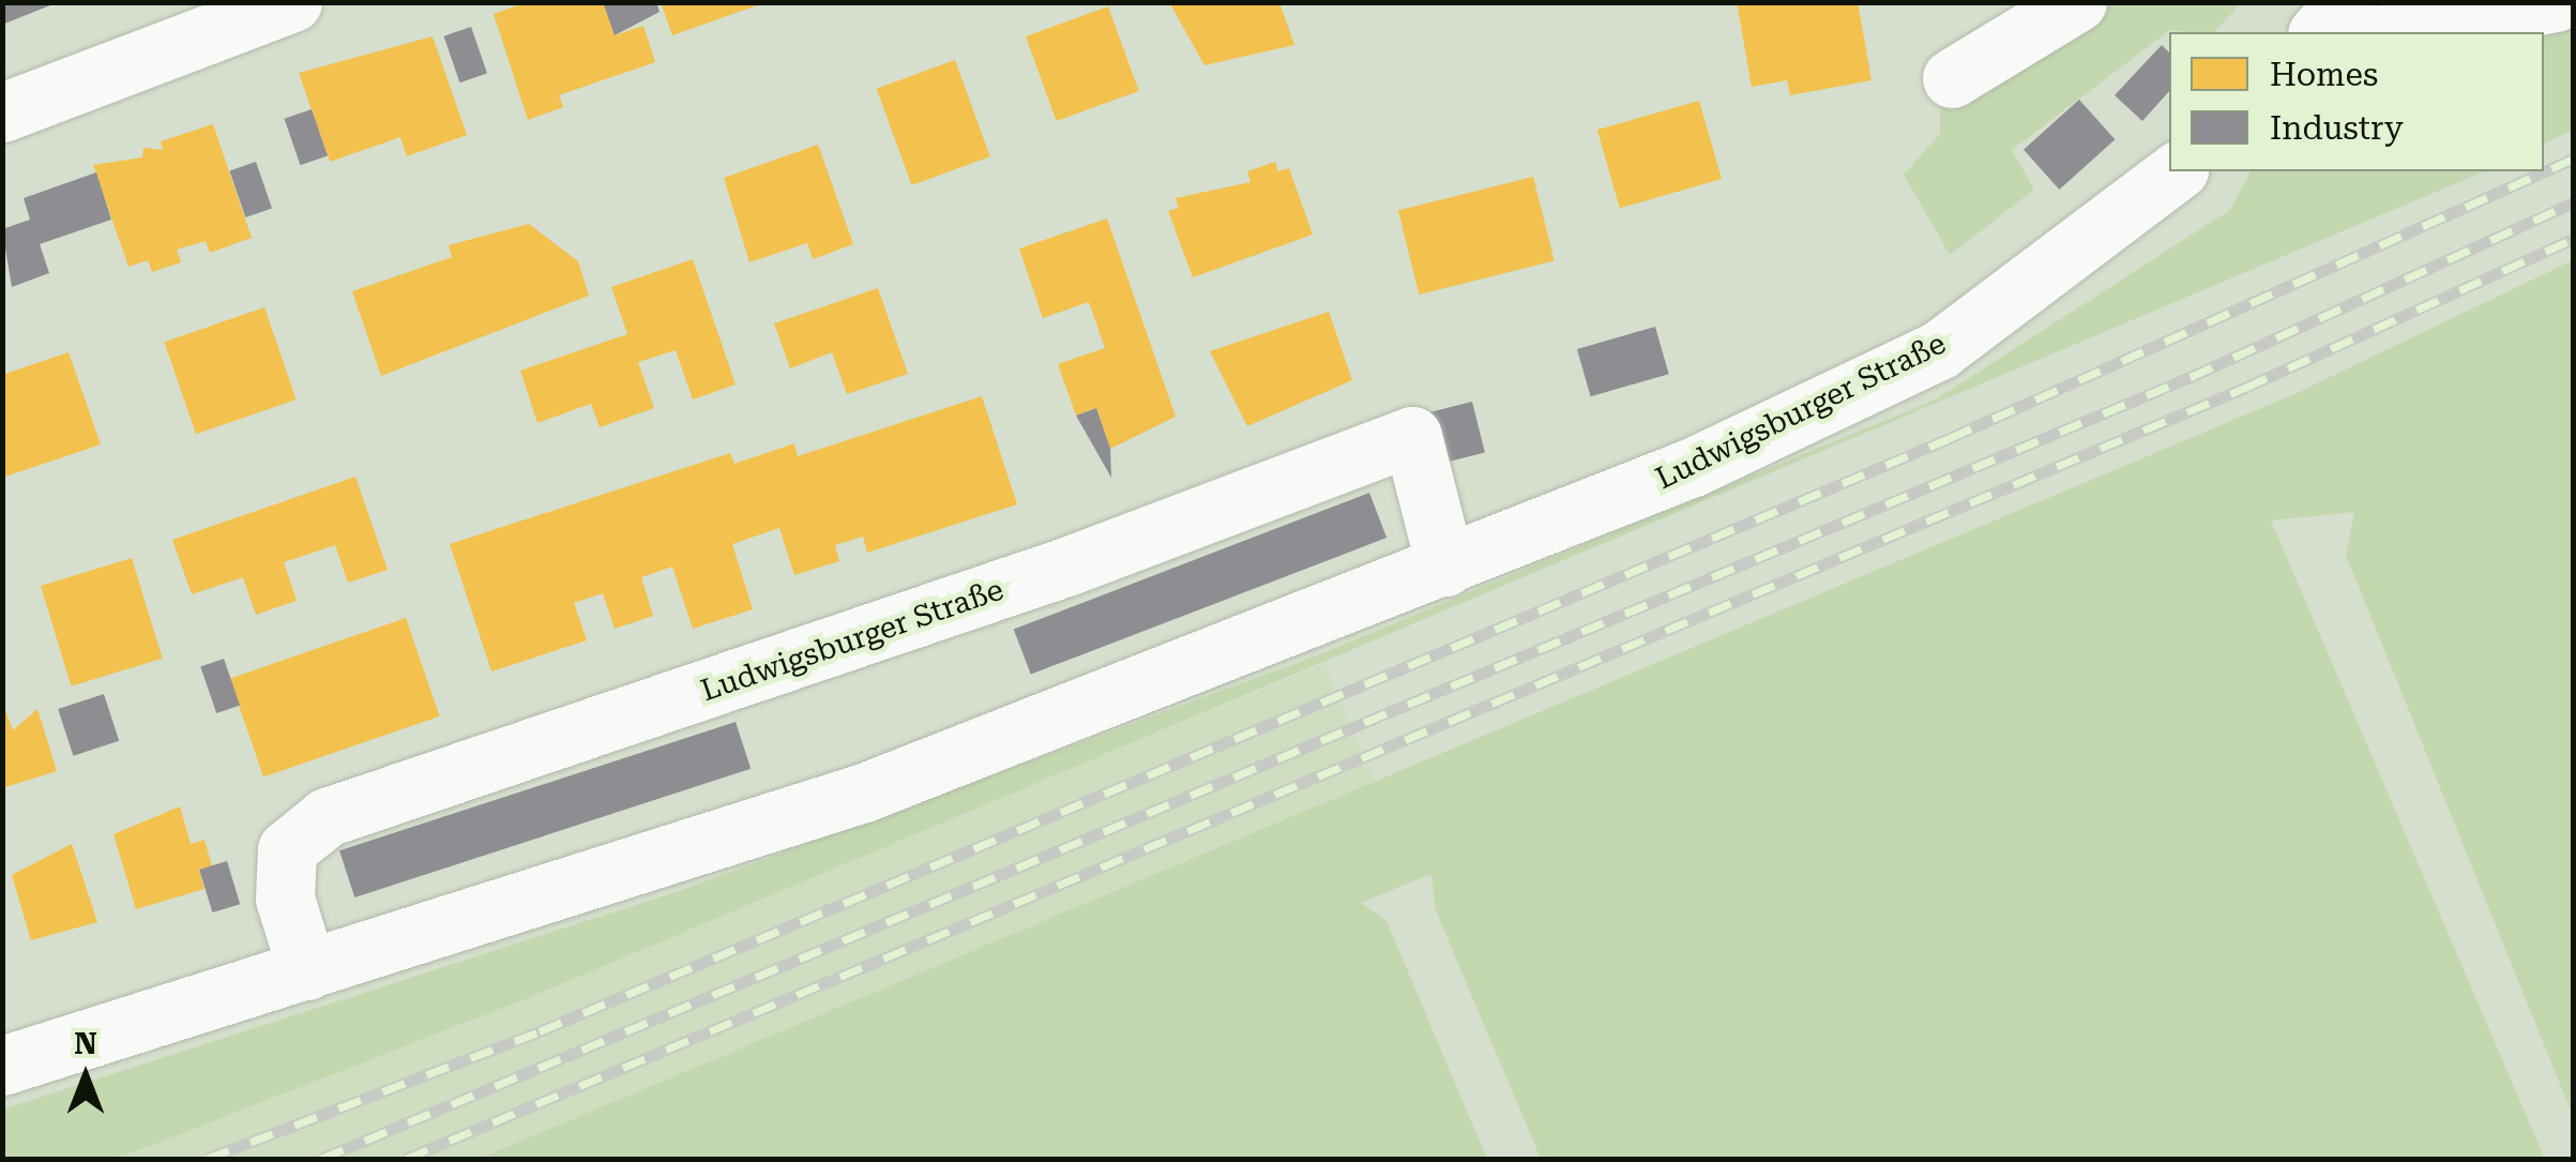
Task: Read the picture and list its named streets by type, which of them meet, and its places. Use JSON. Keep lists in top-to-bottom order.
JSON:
{
  "streets": {
    "main road": ["Ludwigsburger Straße"]
  },
  "legend": ["Homes", "Industry"],
  "north": "top"
}
